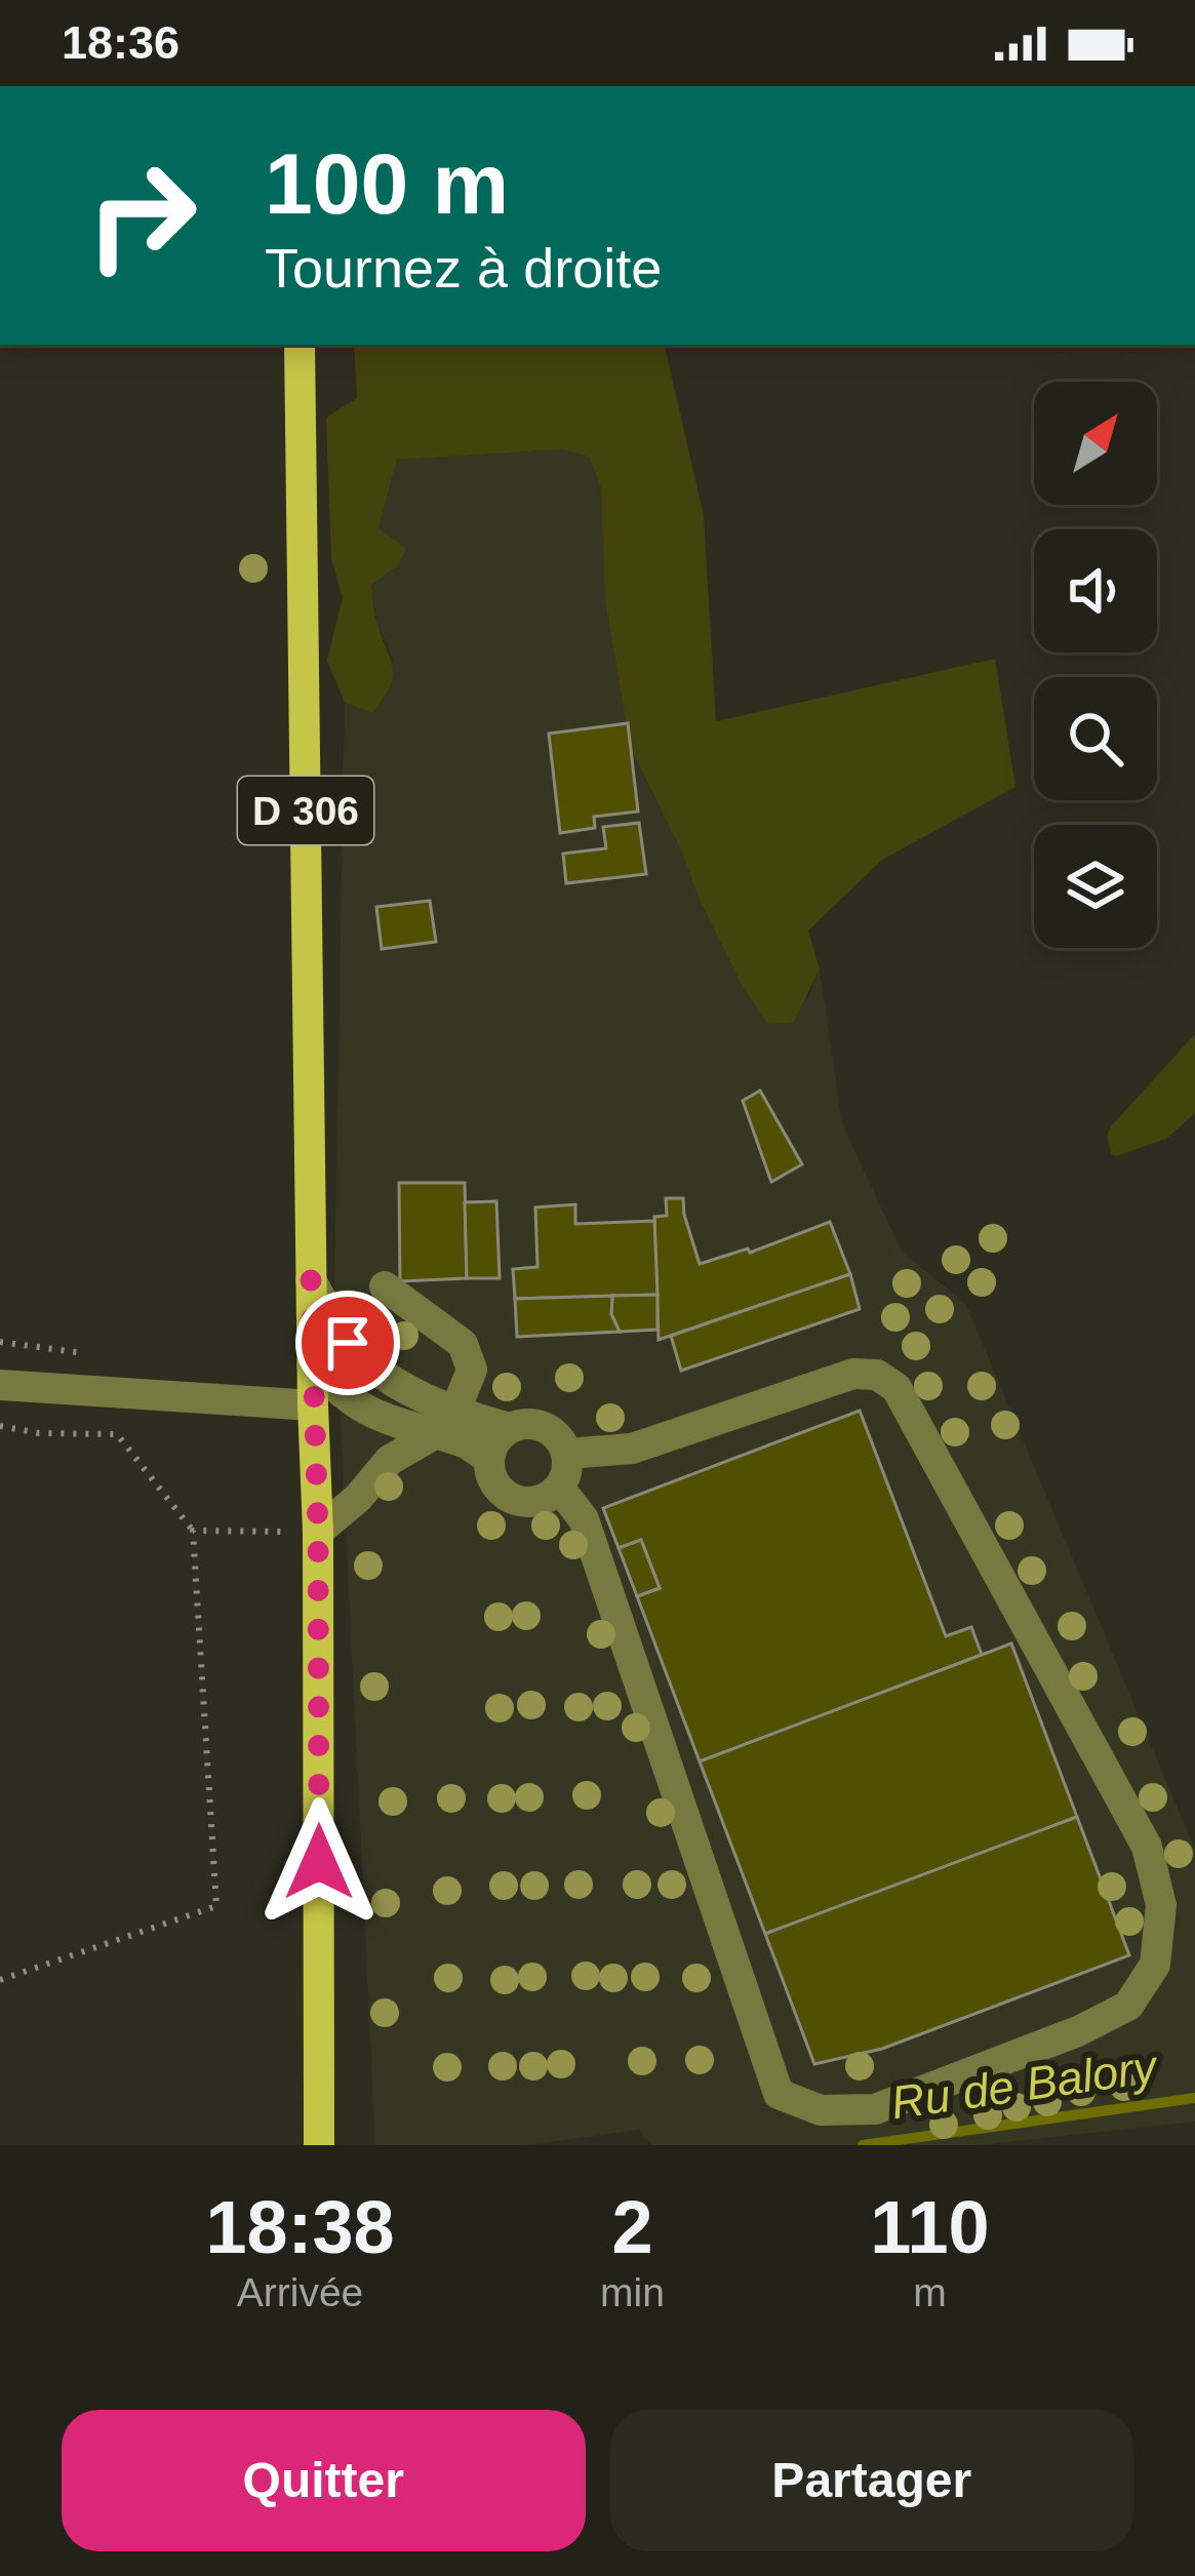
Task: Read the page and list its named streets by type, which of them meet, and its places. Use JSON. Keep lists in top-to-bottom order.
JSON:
{
  "streets": {
    "main road": ["D 306"]
  },
  "water": ["Ru de Balory"],
  "north": "top right",
  "page": {
    "status": "18:36",
    "turn": ["100 m", "Tournez à droite"],
    "eta": [
      "18:38",
      "Arrivée",
      "2",
      "min",
      "110",
      "m"
    ],
    "buttons": ["Quitter", "Partager"]
  }
}
